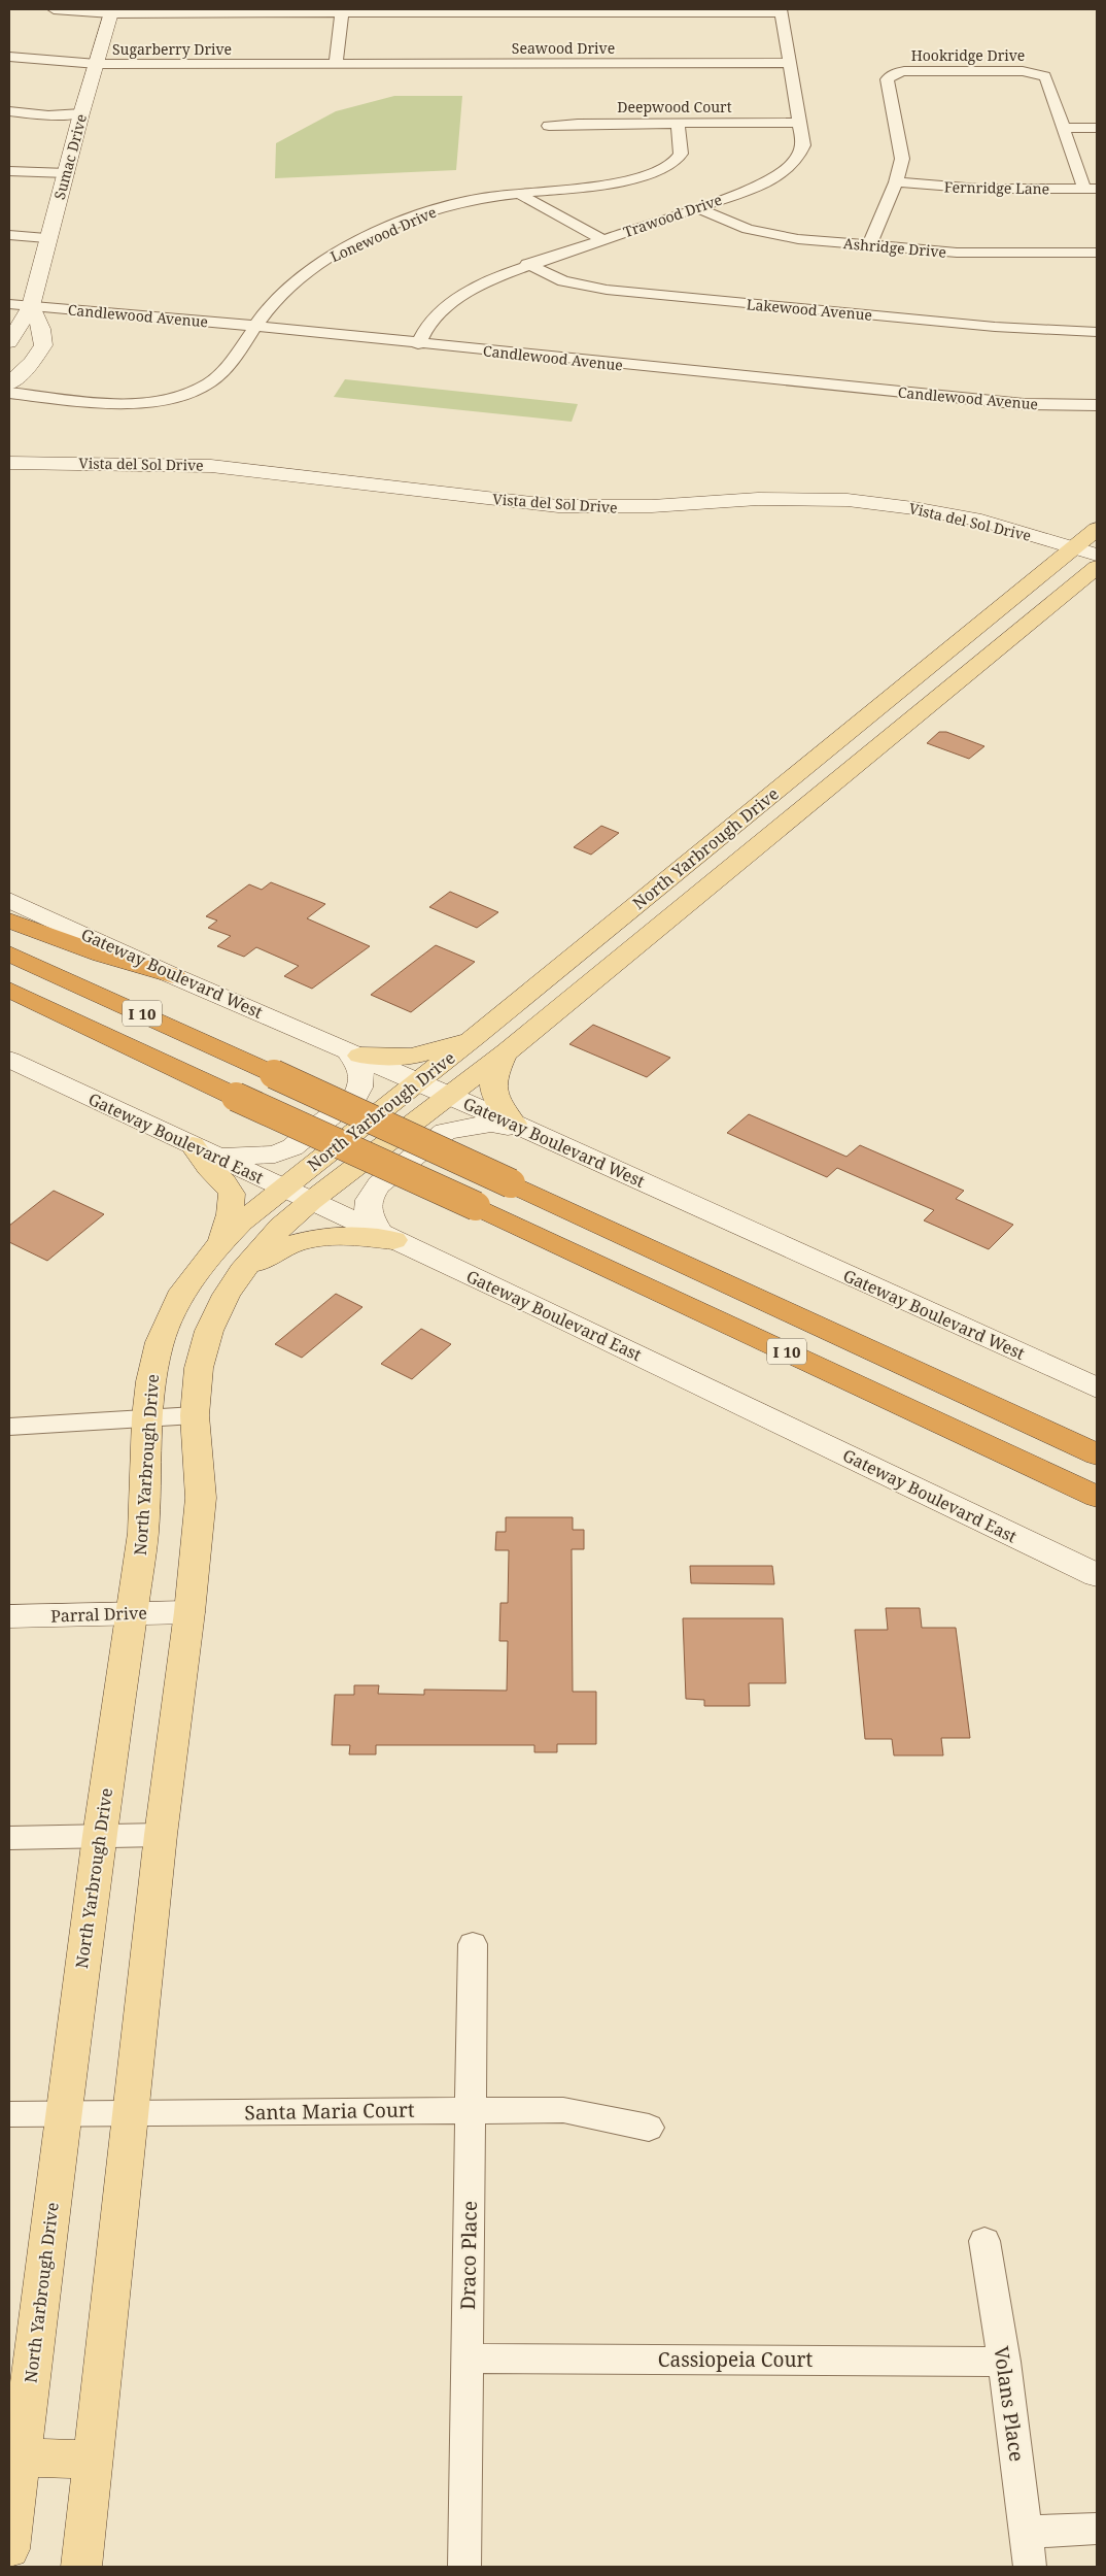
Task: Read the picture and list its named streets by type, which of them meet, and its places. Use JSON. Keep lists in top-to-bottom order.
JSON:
{
  "streets": {
    "highway": ["I 10"],
    "main road": [
      "Sumac Drive",
      "Vista del Sol Drive",
      "North Yarbrough Drive",
      "Gateway Boulevard West",
      "Gateway Boulevard East",
      "Parral Drive"
    ],
    "street": [
      "Seawood Drive",
      "Sugarberry Drive",
      "Hookridge Drive",
      "Deepwood Court",
      "Fernridge Lane",
      "Trawood Drive",
      "Lonewood Drive",
      "Ashridge Drive",
      "Lakewood Avenue",
      "Candlewood Avenue",
      "Santa Maria Court",
      "Draco Place",
      "Cassiopeia Court",
      "Volans Place"
    ]
  },
  "crossings": [
    ["Seawood Drive", "Sugarberry Drive"],
    ["Seawood Drive", "Trawood Drive"],
    ["Sugarberry Drive", "Sumac Drive"],
    ["Hookridge Drive", "Fernridge Lane"],
    ["Hookridge Drive", "Ashridge Drive"],
    ["Deepwood Court", "Trawood Drive"],
    ["Deepwood Court", "Lonewood Drive"],
    ["Sumac Drive", "Candlewood Avenue"],
    ["Trawood Drive", "Ashridge Drive"],
    ["Trawood Drive", "Lakewood Avenue"],
    ["Trawood Drive", "Candlewood Avenue"],
    ["Lonewood Drive", "Candlewood Avenue"],
    ["Vista del Sol Drive", "North Yarbrough Drive"],
    ["North Yarbrough Drive", "Gateway Boulevard West"],
    ["North Yarbrough Drive", "Gateway Boulevard East"],
    ["North Yarbrough Drive", "Parral Drive"],
    ["North Yarbrough Drive", "Santa Maria Court"],
    ["Santa Maria Court", "Draco Place"],
    ["Draco Place", "Cassiopeia Court"],
    ["Cassiopeia Court", "Volans Place"]
  ]
}
